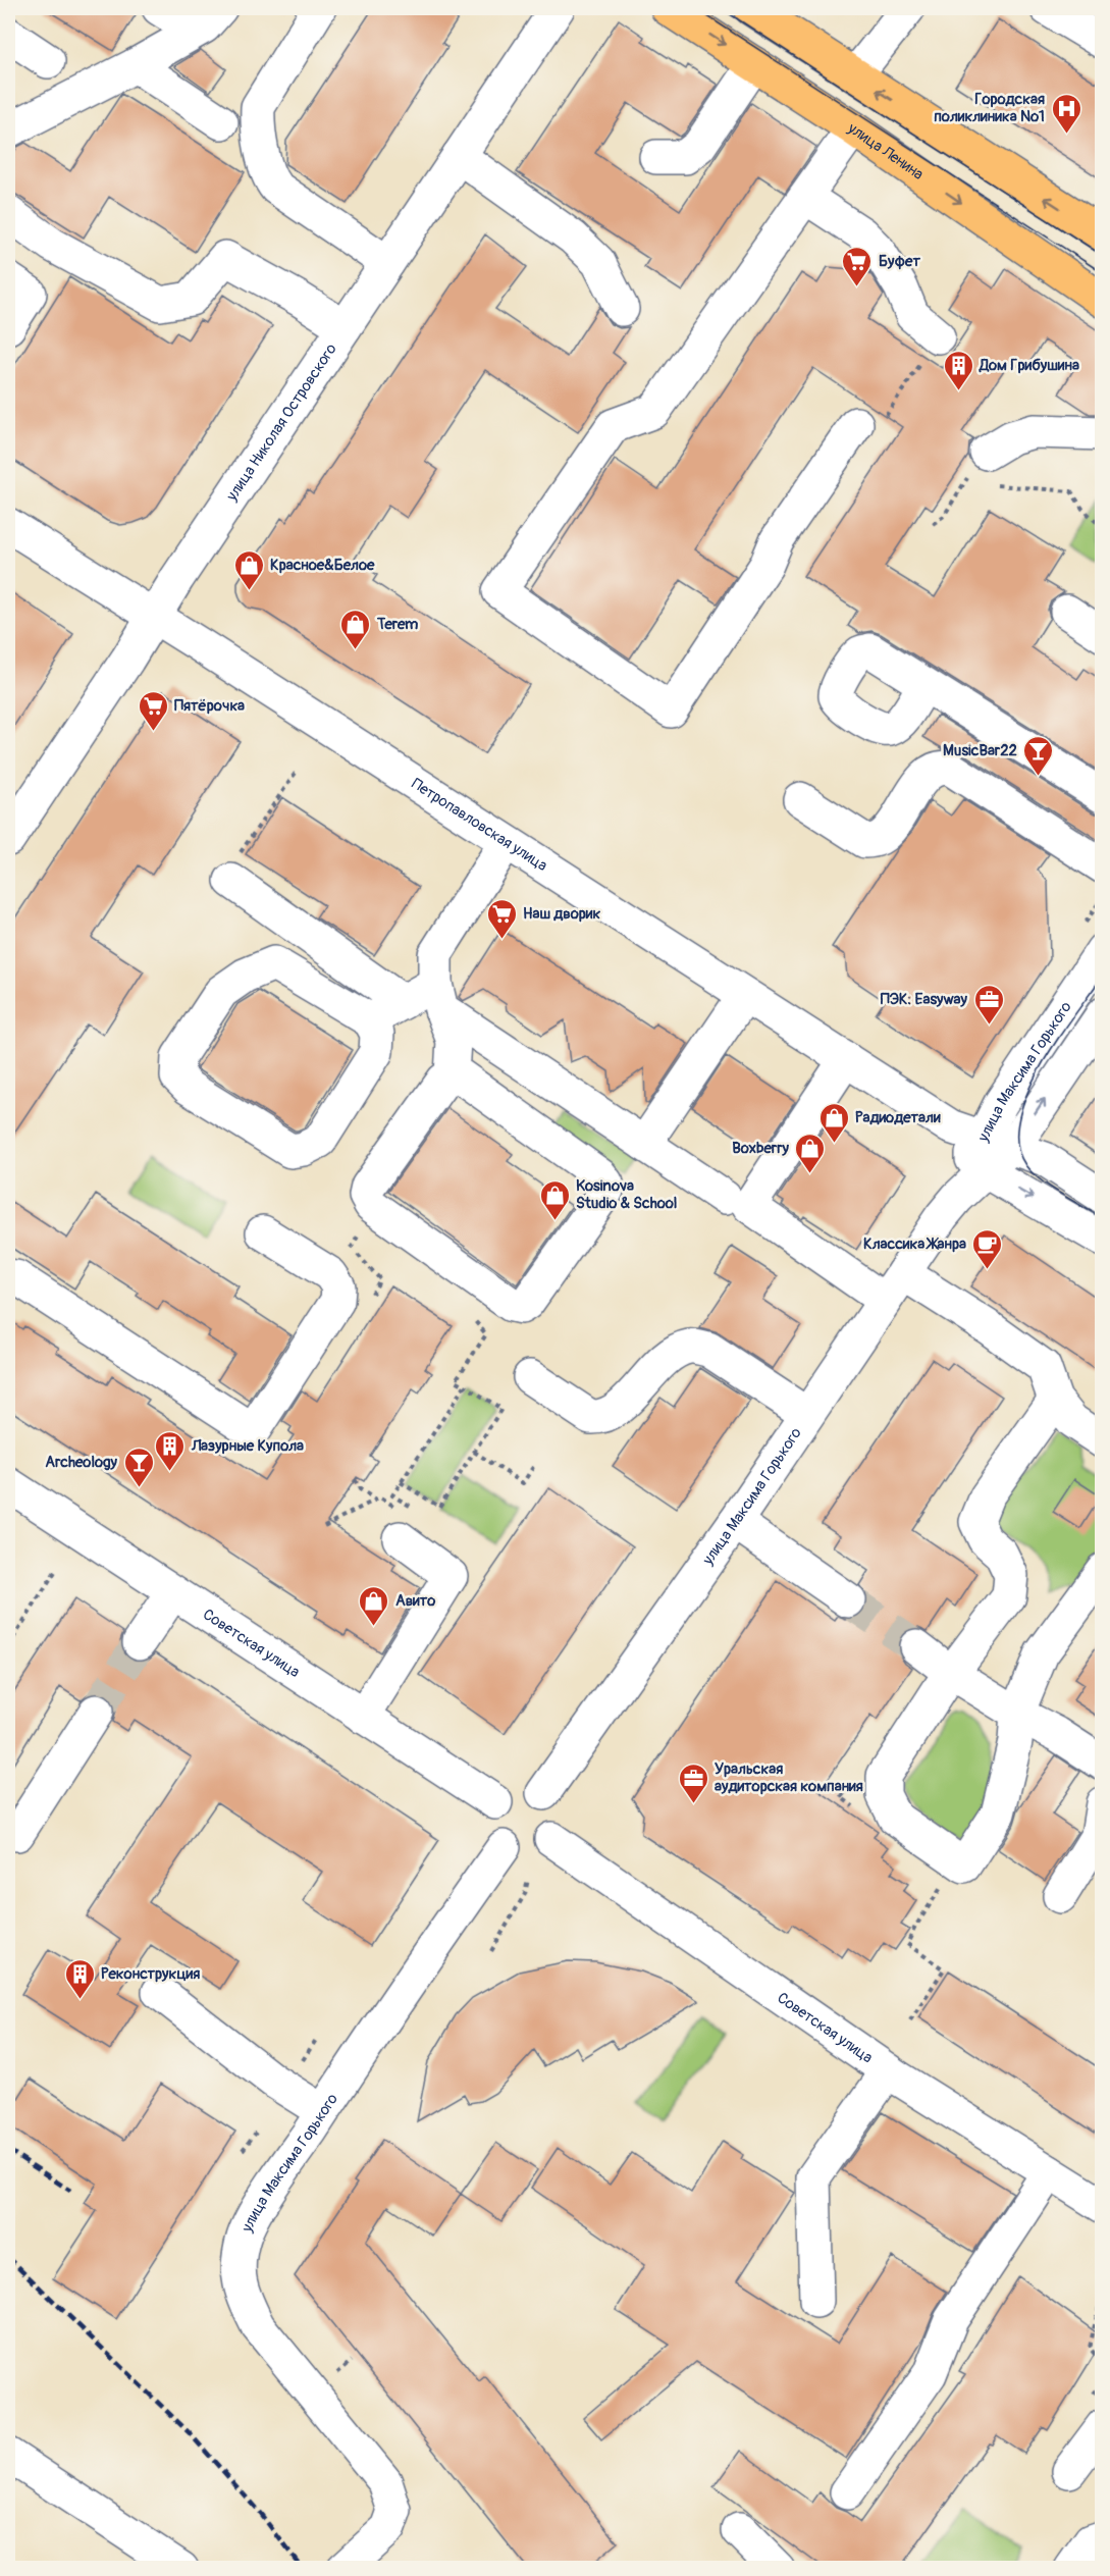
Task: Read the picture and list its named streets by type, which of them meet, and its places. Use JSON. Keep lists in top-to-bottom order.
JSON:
{
  "streets": {
    "main road": ["улица Ленина"],
    "street": [
      "улица Николая Островского",
      "Петропавловская улица",
      "улица Максима Горького",
      "Советская улица"
    ]
  },
  "crossings": [
    ["улица Николая Островского", "Петропавловская улица"],
    ["Петропавловская улица", "улица Максима Горького"],
    ["улица Максима Горького", "Советская улица"]
  ],
  "places": {
    "hospital": ["Городская поликлиника №1"],
    "supermarket": ["Буфет", "Пятёрочка", "Наш дворик"],
    "building": ["Дом Грибушина", "Лазурные Купола", "Реконструкция"],
    "shop": [
      "Красное&Белое",
      "Terem",
      "Радиодетали",
      "Boxberry",
      "Kosinova Studio & School",
      "Авито"
    ],
    "bar": ["MusicBar22", "Archeology"],
    "office": ["ПЭК: Easyway", "Уральская аудиторская компания"],
    "cafe": ["Классика Жанра"]
  }
}
